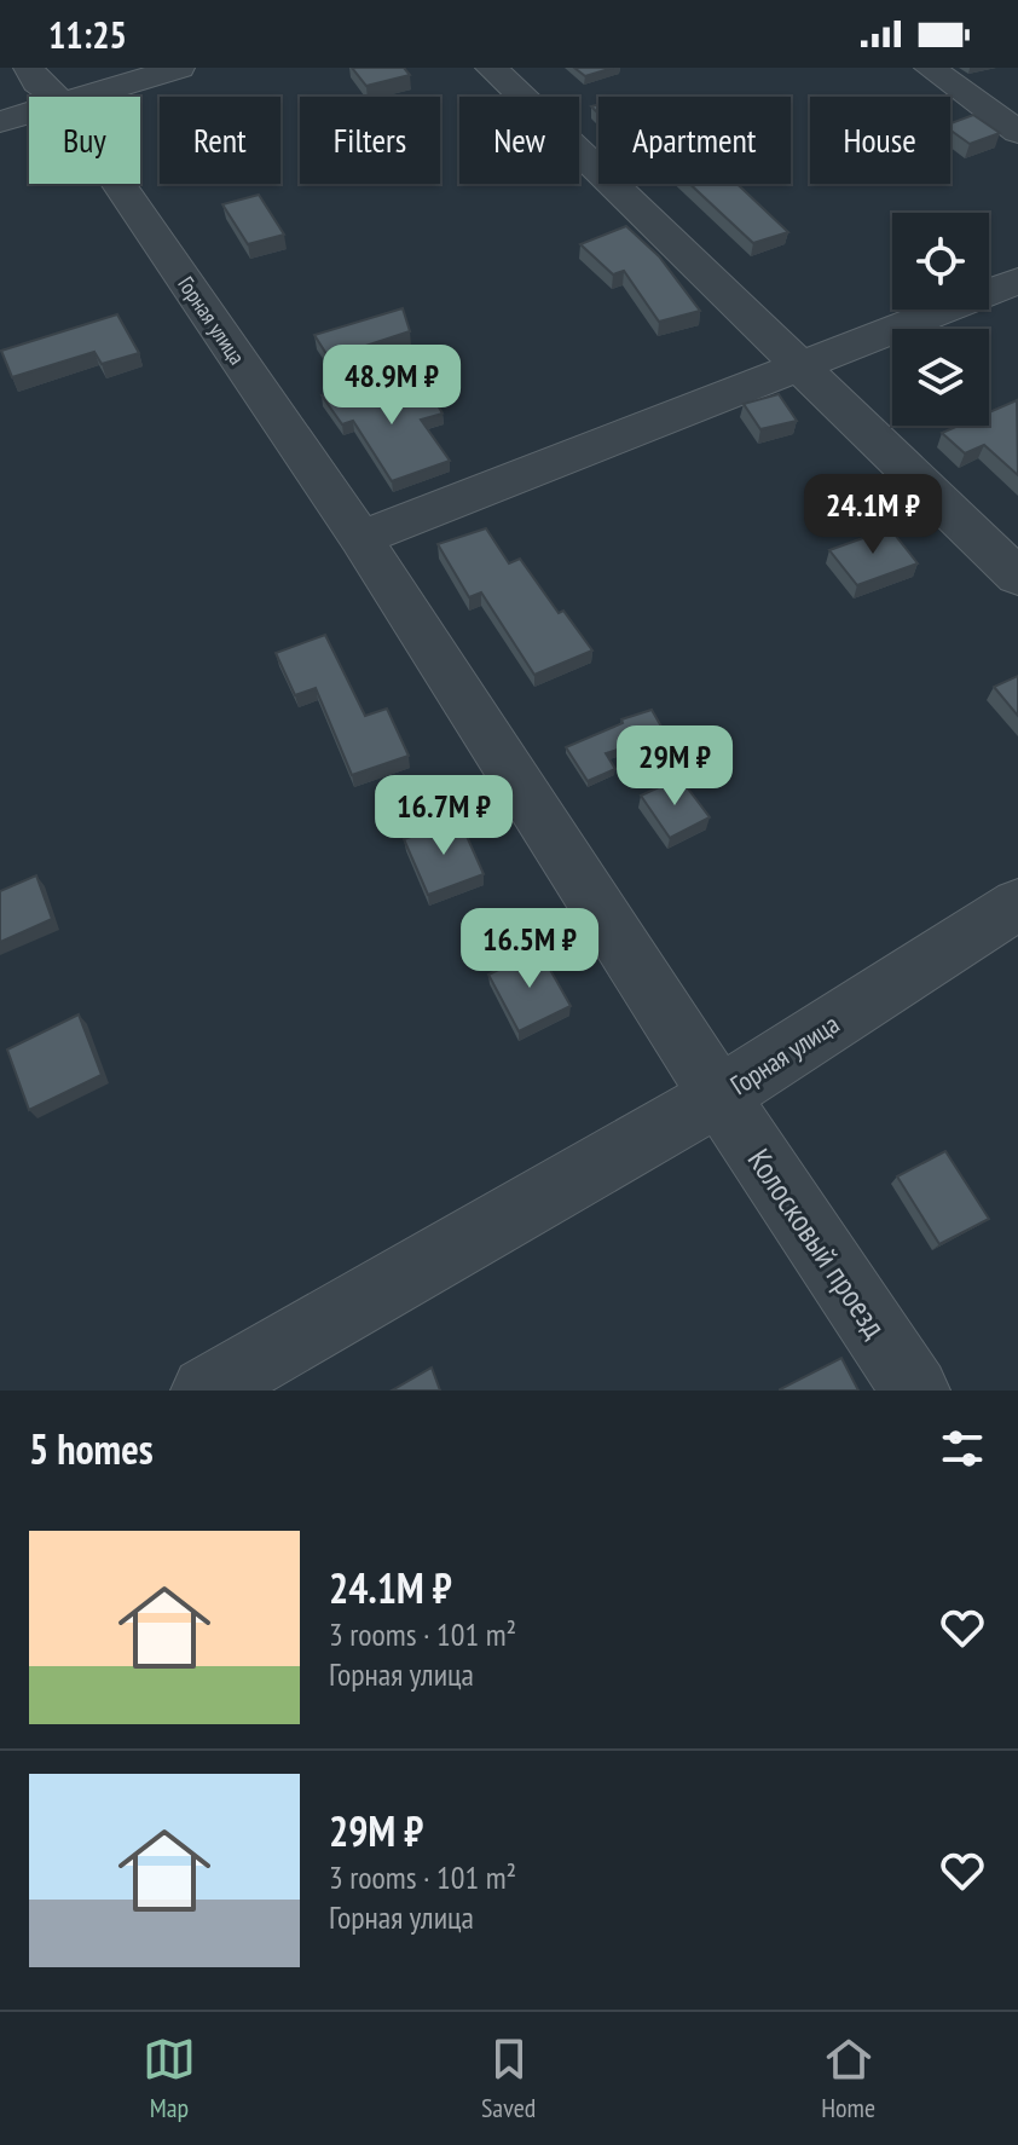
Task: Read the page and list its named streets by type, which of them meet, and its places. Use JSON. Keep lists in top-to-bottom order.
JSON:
{
  "streets": {
    "street": ["Горная улица", "Колосковый проезд"]
  },
  "crossings": [
    ["Горная улица", "Колосковый проезд"]
  ],
  "page": {
    "status": "11:25",
    "chip": [
      "Buy",
      "Rent",
      "Filters",
      "New",
      "Apartment",
      "House"
    ],
    "price": [
      "48.9M ₽",
      "24.1M ₽",
      "29M ₽",
      "16.7M ₽",
      "16.5M ₽"
    ],
    "heading": "5 homes",
    "list": [
      {
        "name": "24.1M ₽",
        "note": "3 rooms · 101 m² · Горная улица"
      },
      {
        "name": "29M ₽",
        "note": "3 rooms · 101 m² · Горная улица"
      }
    ],
    "tabs": ["Map", "Saved", "Home"]
  }
}
